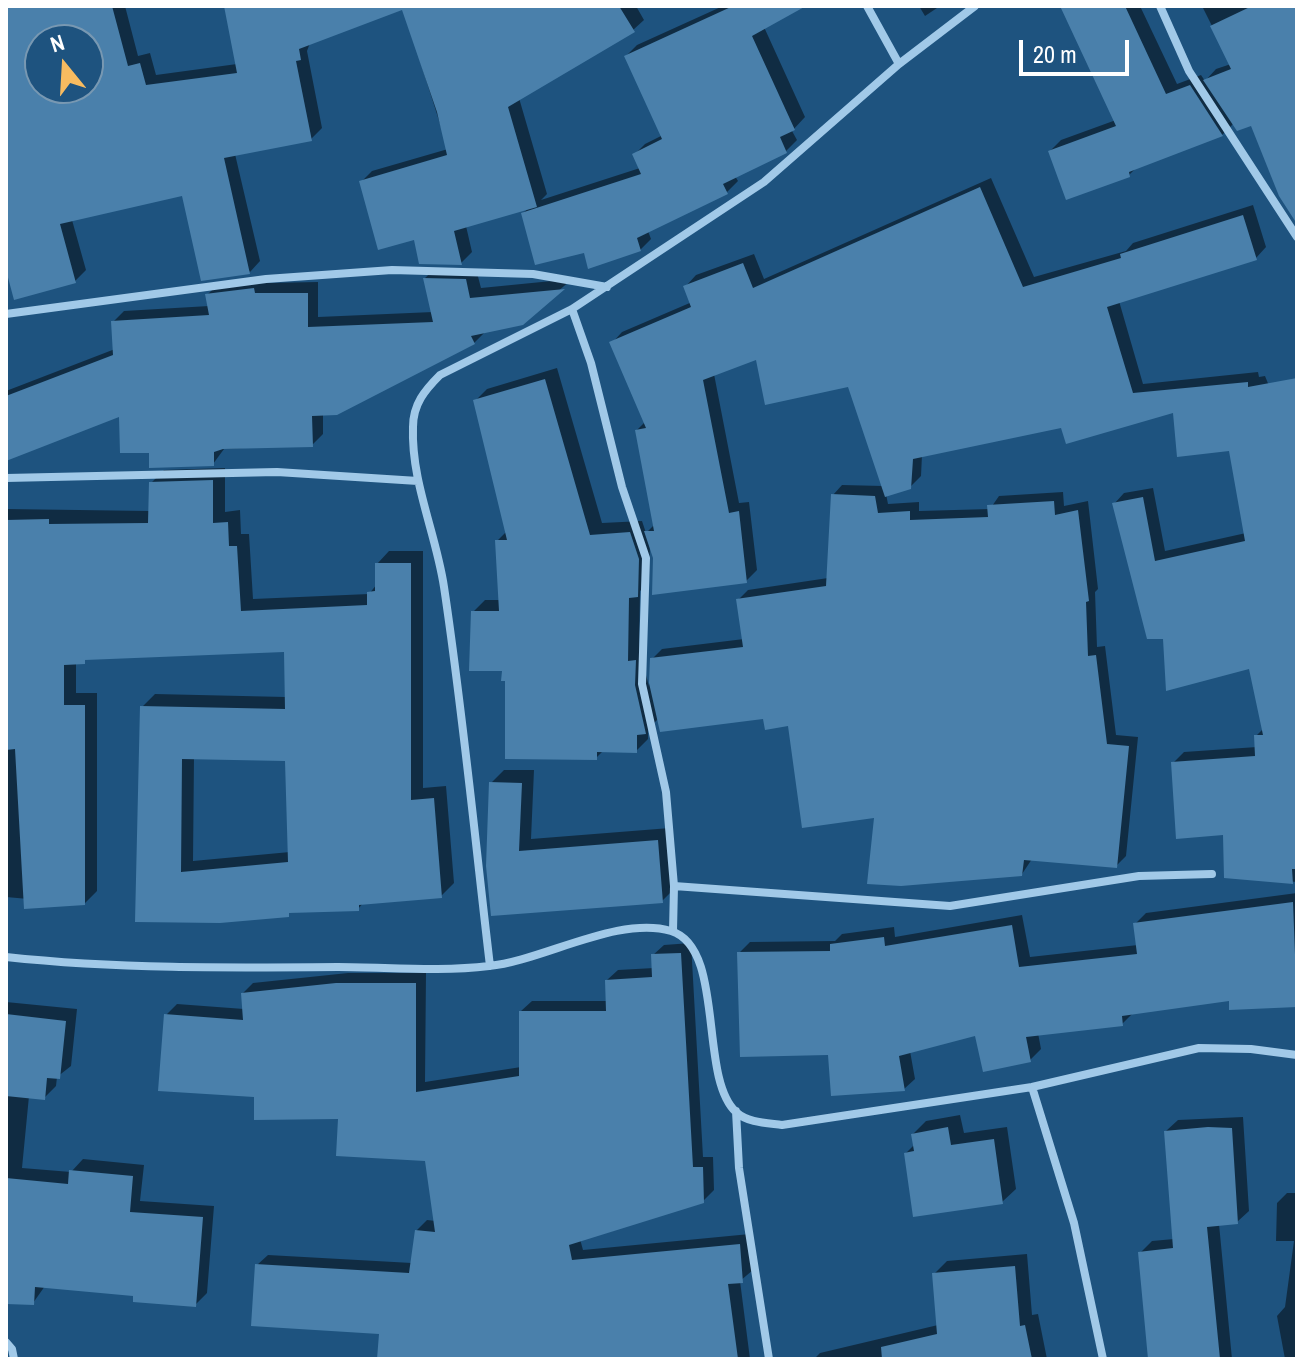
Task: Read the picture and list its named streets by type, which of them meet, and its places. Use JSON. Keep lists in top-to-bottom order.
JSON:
{
  "scale_bar": "20 m",
  "north": "top"
}
